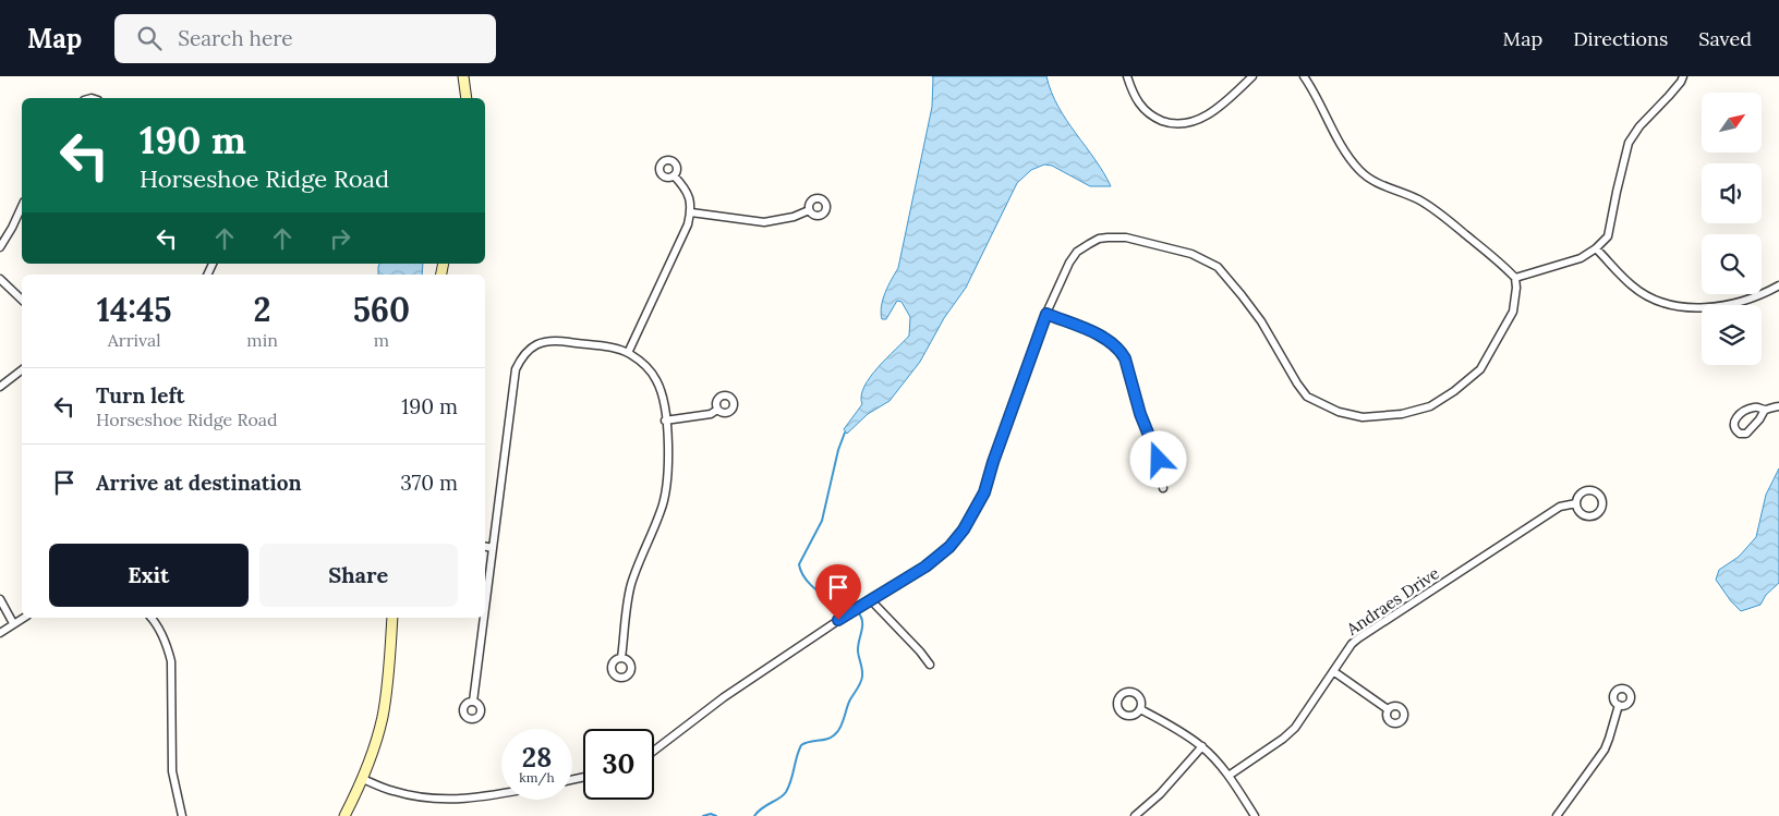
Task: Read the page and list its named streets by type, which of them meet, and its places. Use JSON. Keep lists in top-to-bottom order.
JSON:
{
  "streets": {
    "street": ["Andraes Drive"]
  },
  "north": "top right",
  "page": {
    "header": "Map",
    "search": "Search here",
    "nav": ["Map", "Directions", "Saved"],
    "turn": ["190 m", "Horseshoe Ridge Road"],
    "eta": [
      "14:45",
      "Arrival",
      "2",
      "min",
      "560",
      "m"
    ],
    "list": [
      {
        "name": "Turn left",
        "note": "Horseshoe Ridge Road",
        "value": "190 m"
      },
      {
        "name": "Arrive at destination",
        "value": "370 m"
      }
    ],
    "buttons": ["Exit", "Share"],
    "speed": "28 km/h",
    "limit": "30"
  }
}
